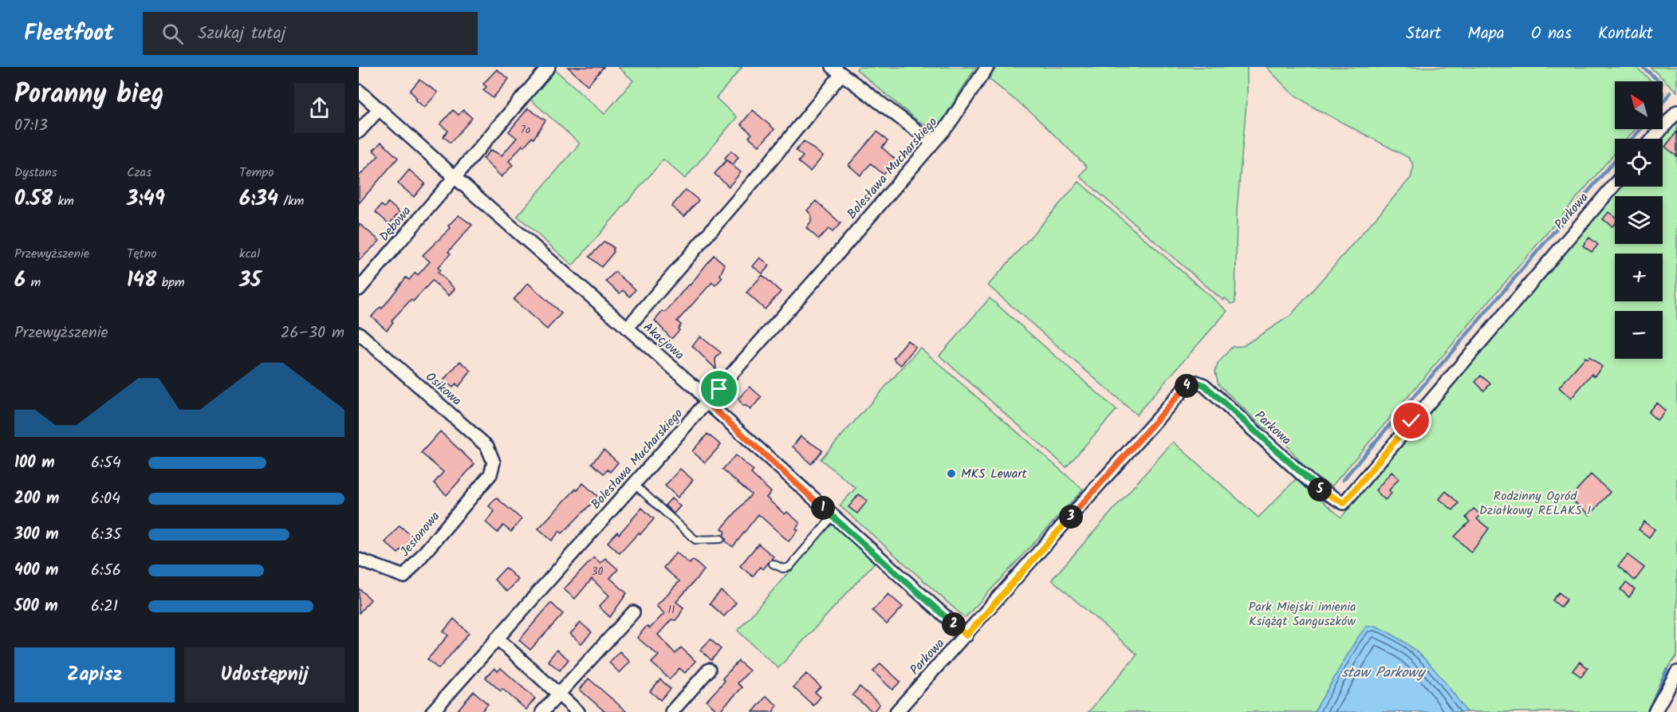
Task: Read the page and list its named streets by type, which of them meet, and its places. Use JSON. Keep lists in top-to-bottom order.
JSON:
{
  "streets": {
    "street": [
      "Bolesława Mucharskiego",
      "Parkowa",
      "Dębowa",
      "Akacjowa",
      "Osikowa",
      "Jesionowa"
    ]
  },
  "crossings": [
    ["Bolesława Mucharskiego", "Akacjowa"],
    ["Parkowa", "Akacjowa"],
    ["Dębowa", "Akacjowa"],
    ["Osikowa", "Jesionowa"]
  ],
  "water": ["staw Parkowy"],
  "parks": ["Rodzinny Ogród Działkowy RELAKS I", "Park Miejski imienia Książąt Sanguszków"],
  "places": ["MKS Lewart"],
  "house_numbers": ["7a", "30", "11"],
  "north": "top left",
  "page": {
    "header": "Fleetfoot",
    "search": "Szukaj tutaj",
    "nav": [
      "Start",
      "Mapa",
      "O nas",
      "Kontakt"
    ],
    "heading": ["Poranny bieg", "07:13"],
    "map_buttons": ["+", "−"],
    "stats": [
      ["Dystans", "0.58 km"],
      ["Czas", "3:49"],
      ["Tempo", "6:34 /km"],
      ["Przewyższenie", "6 m"],
      ["Tętno", "148 bpm"],
      ["kcal", "35"]
    ],
    "chart": ["Przewyższenie", "26–30 m"],
    "pins": [
      "4",
      "5",
      "1",
      "3",
      "2"
    ],
    "list": [
      {
        "name": "100 m",
        "note": "6:54"
      },
      {
        "name": "200 m",
        "note": "6:04"
      },
      {
        "name": "300 m",
        "note": "6:35"
      },
      {
        "name": "400 m",
        "note": "6:56"
      },
      {
        "name": "500 m",
        "note": "6:21"
      }
    ],
    "buttons": ["Zapisz", "Udostępnij"]
  }
}
